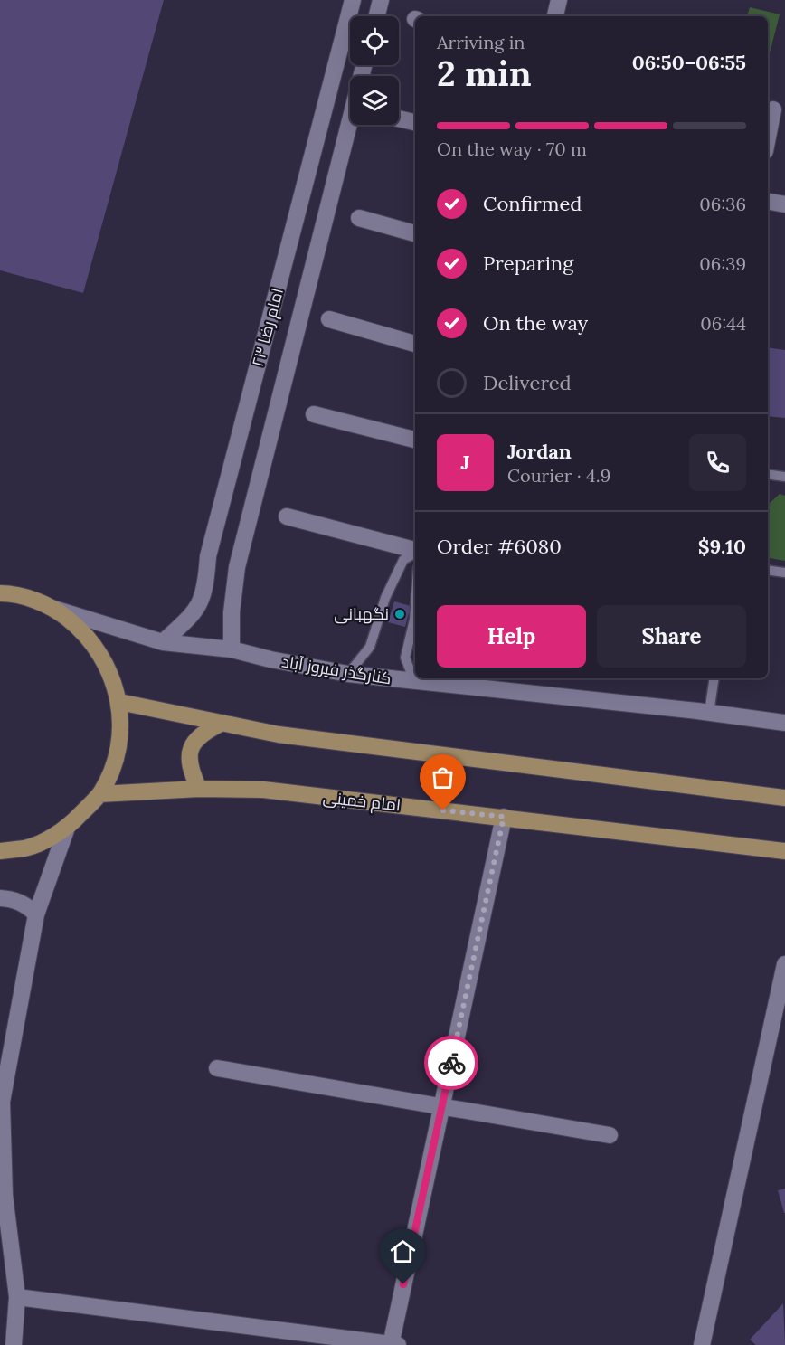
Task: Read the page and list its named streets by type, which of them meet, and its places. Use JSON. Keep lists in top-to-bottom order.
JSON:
{
  "streets": {
    "main road": ["امام خمینی"],
    "street": ["امام رضا ۲۳", "کنارگذر فیروز آباد"]
  },
  "crossings": [
    ["امام رضا ۲۳", "کنارگذر فیروز آباد"]
  ],
  "places": ["نگهبانی"],
  "page": {
    "heading": ["2 min", "Arriving in", "06:50–06:55"],
    "panel": [
      "Jordan",
      "Courier · 4.9",
      "Order #6080",
      "$9.10"
    ],
    "bar": "On the way · 70 m",
    "list": [
      ["Confirmed", "06:36"],
      ["Preparing", "06:39"],
      ["On the way", "06:44"],
      "Delivered"
    ],
    "round": "J",
    "buttons": ["Help", "Share"]
  }
}
